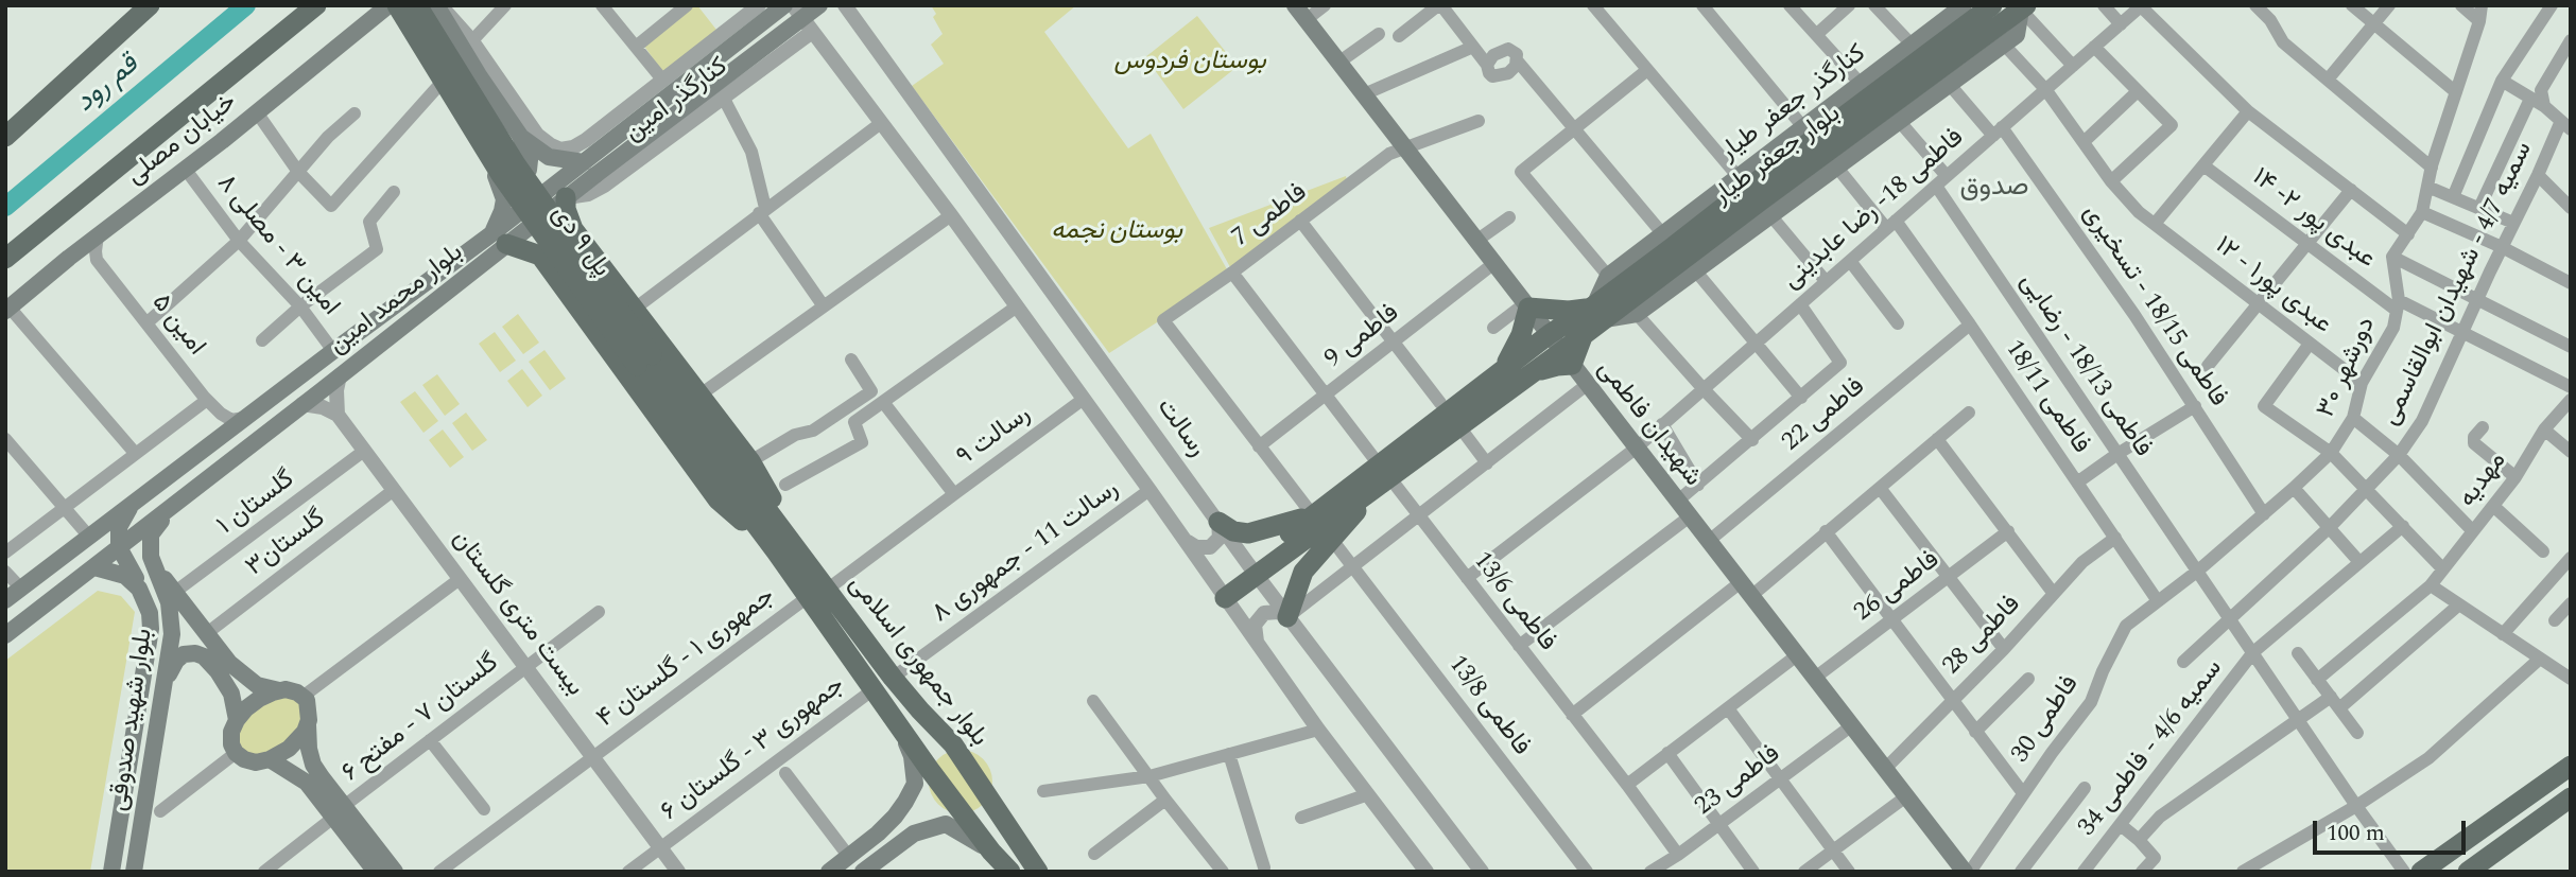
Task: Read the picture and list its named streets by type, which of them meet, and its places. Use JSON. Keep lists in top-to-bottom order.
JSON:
{
  "streets": {
    "main road": [
      "کنارگذر جعفر طیار",
      "خیابان مصلی",
      "بلوار جعفر طیار",
      "پل ۹ دی",
      "بلوار محمد امین",
      "شهیدان فاطمی",
      "بلوار جمهوری اسلامی",
      "بلوار شهید صدوقی"
    ],
    "street": [
      "کنارگذر امین",
      "فاطمی 18- رضا عابدینی",
      "فاطمی 7",
      "عبدی پور ۲- ۱۴",
      "امین ۳ - مصلی ۸",
      "سمیه 4/7 - شهیدان ابوالقاسمی",
      "عبدی پور۱ - ۱۲",
      "فاطمی 18/15 - تسخیری",
      "امین ۵",
      "فاطمی 9",
      "فاطمی 18/13 - رضایی",
      "دورشهر ۳۰",
      "فاطمی 18/11",
      "فاطمی 22",
      "رسالت",
      "رسالت ۹",
      "مهدیه",
      "گلستان ۱",
      "گلستان۳",
      "رسالت 11 - جمهوری ۸",
      "فاطمی 26",
      "فاطمی 13/6",
      "بیست متری گلستان",
      "فاطمی 28",
      "جمهوری ۱ - گلستان ۴",
      "فاطمی 13/8",
      "گلستان ۷ - مفتح ۶",
      "فاطمی 30",
      "سمیه 4/6 - فاطمی 34",
      "جمهوری ۳ - گلستان ۶",
      "فاطمی 23"
    ]
  },
  "crossings": [
    ["کنارگذر امین", "بلوار محمد امین"],
    ["کنارگذر جعفر طیار", "بلوار جعفر طیار"],
    ["خیابان مصلی", "پل ۹ دی"],
    ["خیابان مصلی", "امین ۳ - مصلی ۸"],
    ["خیابان مصلی", "امین ۵"],
    ["بلوار جعفر طیار", "شهیدان فاطمی"],
    ["فاطمی 18- رضا عابدینی", "عبدی پور۱ - ۱۲"],
    ["فاطمی 18- رضا عابدینی", "فاطمی 18/15 - تسخیری"],
    ["فاطمی 18- رضا عابدینی", "فاطمی 18/13 - رضایی"],
    ["فاطمی 18- رضا عابدینی", "فاطمی 18/11"],
    ["فاطمی 18- رضا عابدینی", "شهیدان فاطمی"],
    ["فاطمی 18- رضا عابدینی", "فاطمی 13/6"],
    ["فاطمی 7", "شهیدان فاطمی"],
    ["فاطمی 7", "فاطمی 13/6"],
    ["فاطمی 7", "فاطمی 13/8"],
    ["عبدی پور ۲- ۱۴", "سمیه 4/7 - شهیدان ابوالقاسمی"],
    ["عبدی پور ۲- ۱۴", "دورشهر ۳۰"],
    ["پل ۹ دی", "بلوار جمهوری اسلامی"],
    ["امین ۳ - مصلی ۸", "بلوار محمد امین"],
    ["سمیه 4/7 - شهیدان ابوالقاسمی", "فاطمی 18/13 - رضایی"],
    ["عبدی پور۱ - ۱۲", "دورشهر ۳۰"],
    ["بلوار محمد امین", "امین ۵"],
    ["بلوار محمد امین", "بلوار شهید صدوقی"],
    ["فاطمی 18/15 - تسخیری", "دورشهر ۳۰"],
    ["فاطمی 9", "شهیدان فاطمی"],
    ["فاطمی 9", "فاطمی 13/6"],
    ["فاطمی 9", "فاطمی 13/8"],
    ["فاطمی 18/13 - رضایی", "دورشهر ۳۰"],
    ["فاطمی 18/13 - رضایی", "فاطمی 30"],
    ["فاطمی 18/13 - رضایی", "سمیه 4/6 - فاطمی 34"],
    ["دورشهر ۳۰", "فاطمی 30"],
    ["فاطمی 18/11", "فاطمی 22"],
    ["فاطمی 18/11", "فاطمی 28"],
    ["فاطمی 18/11", "فاطمی 30"],
    ["فاطمی 22", "شهیدان فاطمی"],
    ["شهیدان فاطمی", "فاطمی 26"],
    ["شهیدان فاطمی", "فاطمی 28"],
    ["شهیدان فاطمی", "فاطمی 30"],
    ["شهیدان فاطمی", "فاطمی 23"],
    ["رسالت ۹", "جمهوری ۱ - گلستان ۴"],
    ["گلستان ۱", "بیست متری گلستان"],
    ["گلستان۳", "بیست متری گلستان"],
    ["رسالت 11 - جمهوری ۸", "بلوار جمهوری اسلامی"],
    ["فاطمی 13/6", "فاطمی 23"],
    ["بیست متری گلستان", "جمهوری ۱ - گلستان ۴"],
    ["بیست متری گلستان", "گلستان ۷ - مفتح ۶"],
    ["بیست متری گلستان", "جمهوری ۳ - گلستان ۶"],
    ["جمهوری ۱ - گلستان ۴", "بلوار جمهوری اسلامی"],
    ["بلوار جمهوری اسلامی", "جمهوری ۳ - گلستان ۶"]
  ],
  "districts": ["صدوق"],
  "water": ["قم رود"],
  "parks": ["بوستان فردوس", "بوستان نجمه"],
  "scale_bar": "100 m"
}
